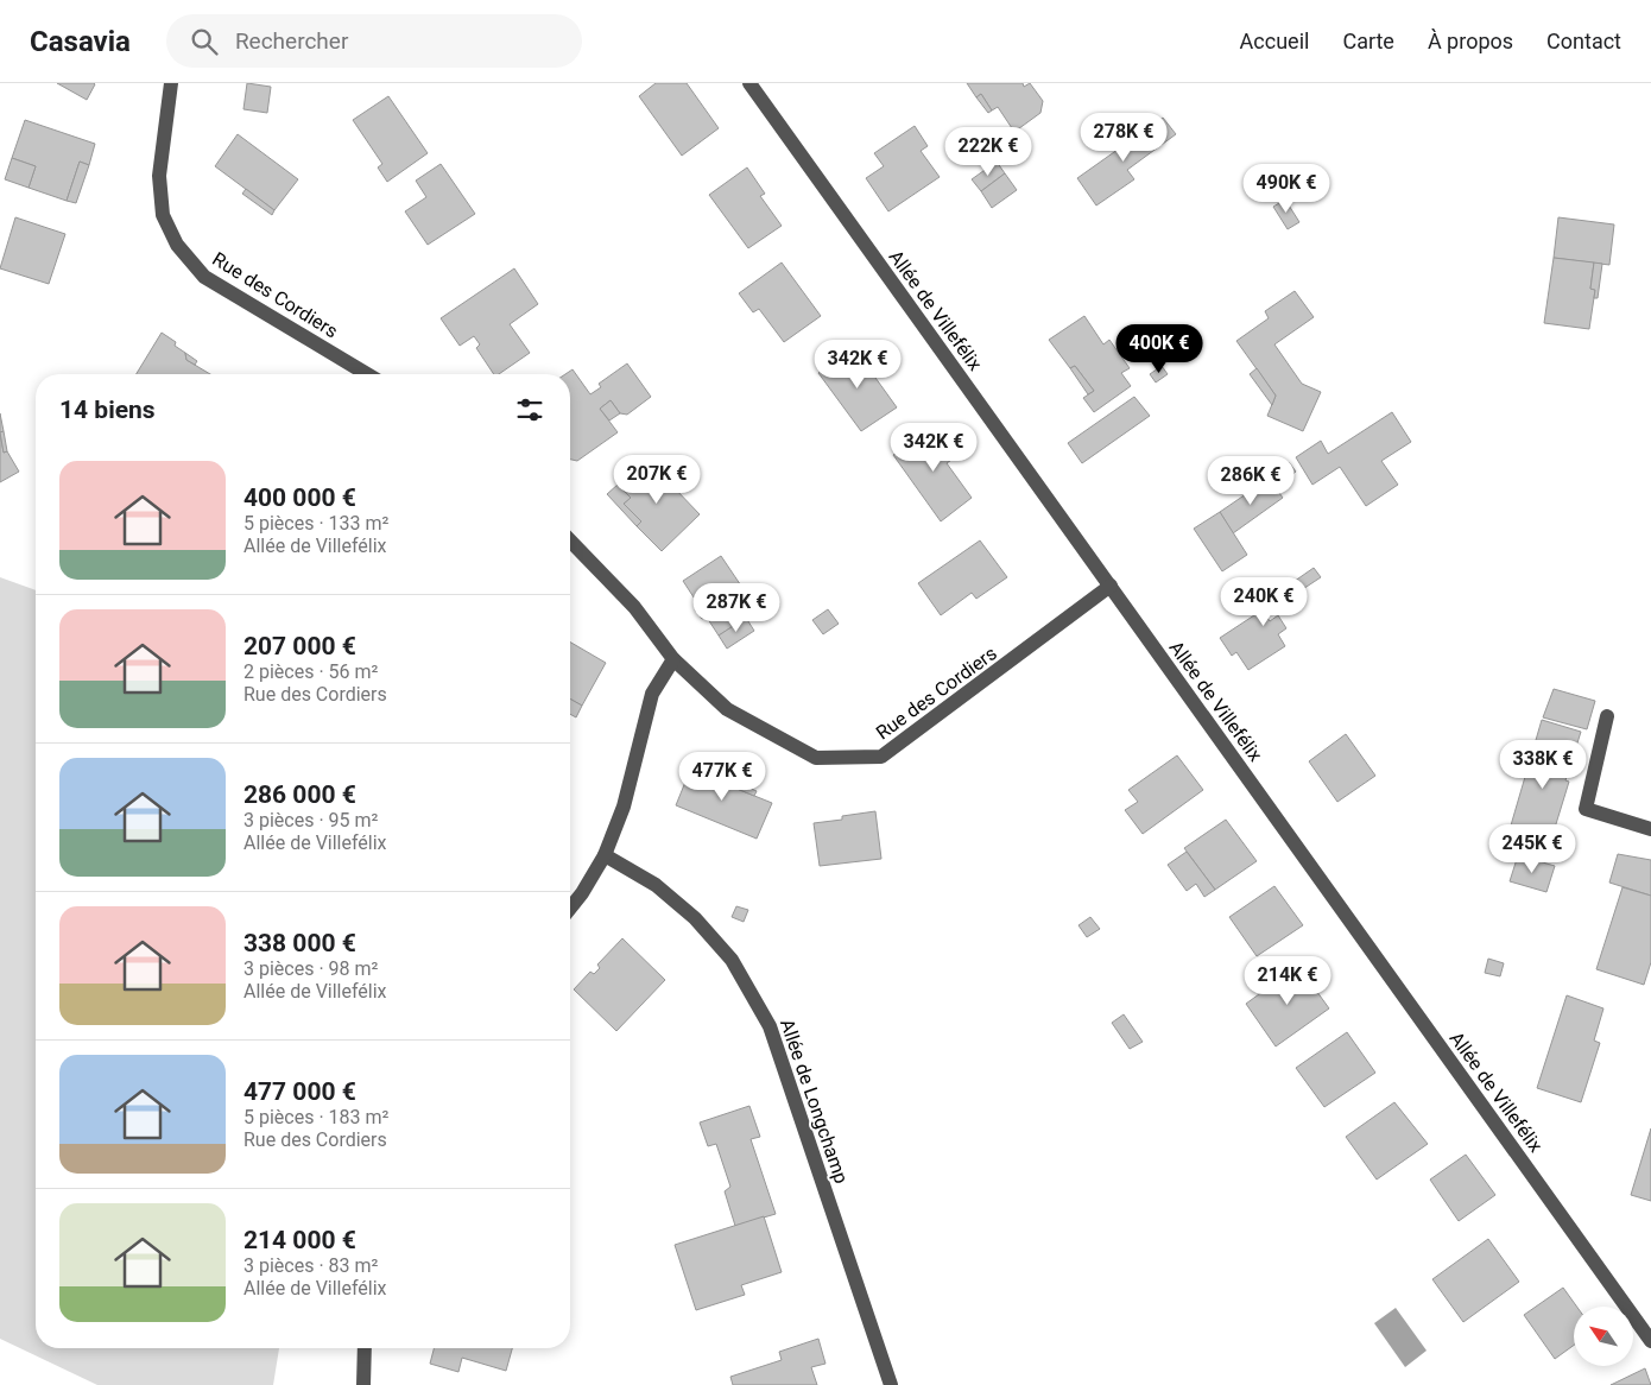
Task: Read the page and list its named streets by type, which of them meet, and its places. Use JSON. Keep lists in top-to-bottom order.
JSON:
{
  "streets": {
    "street": ["Rue des Cordiers", "Allée de Villefélix", "Allée de Longchamp"]
  },
  "crossings": [
    ["Rue des Cordiers", "Allée de Villefélix"]
  ],
  "north": "top left",
  "page": {
    "header": "Casavia",
    "search": "Rechercher",
    "nav": [
      "Accueil",
      "Carte",
      "À propos",
      "Contact"
    ],
    "price": [
      "278K €",
      "222K €",
      "490K €",
      "400K €",
      "342K €",
      "342K €",
      "207K €",
      "286K €",
      "240K €",
      "287K €",
      "338K €",
      "477K €",
      "245K €",
      "214K €"
    ],
    "heading": "14 biens",
    "list": [
      {
        "name": "400 000 €",
        "note": "5 pièces · 133 m² · Allée de Villefélix"
      },
      {
        "name": "207 000 €",
        "note": "2 pièces · 56 m² · Rue des Cordiers"
      },
      {
        "name": "286 000 €",
        "note": "3 pièces · 95 m² · Allée de Villefélix"
      },
      {
        "name": "338 000 €",
        "note": "3 pièces · 98 m² · Allée de Villefélix"
      },
      {
        "name": "477 000 €",
        "note": "5 pièces · 183 m² · Rue des Cordiers"
      },
      {
        "name": "214 000 €",
        "note": "3 pièces · 83 m² · Allée de Villefélix"
      }
    ]
  }
}
